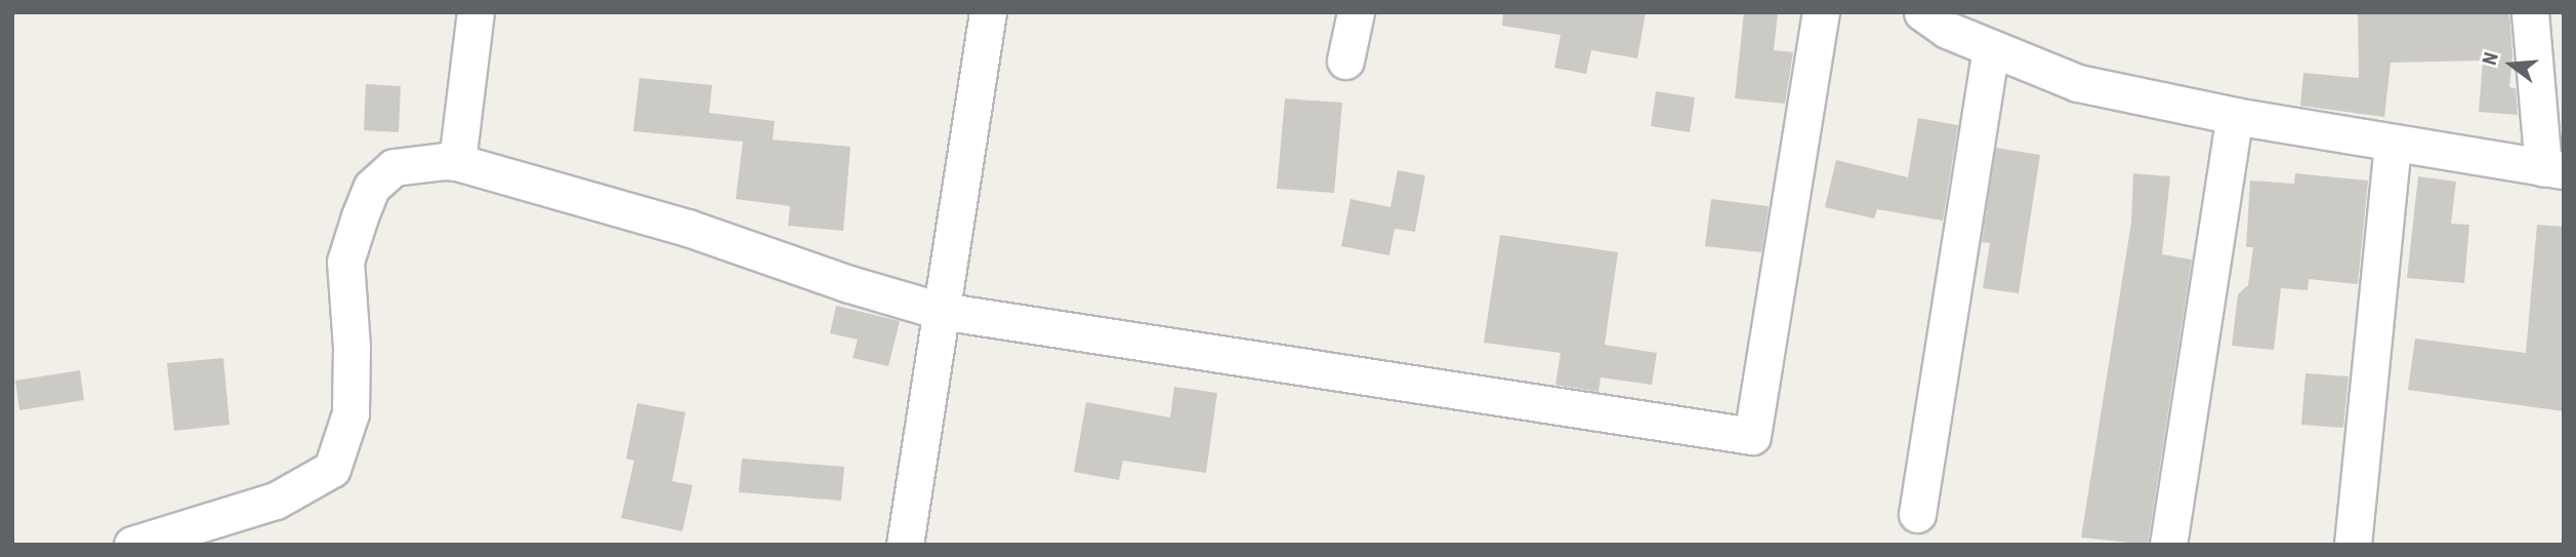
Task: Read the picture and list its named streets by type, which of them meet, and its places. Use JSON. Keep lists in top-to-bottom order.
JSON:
{
  "north": "left"
}
